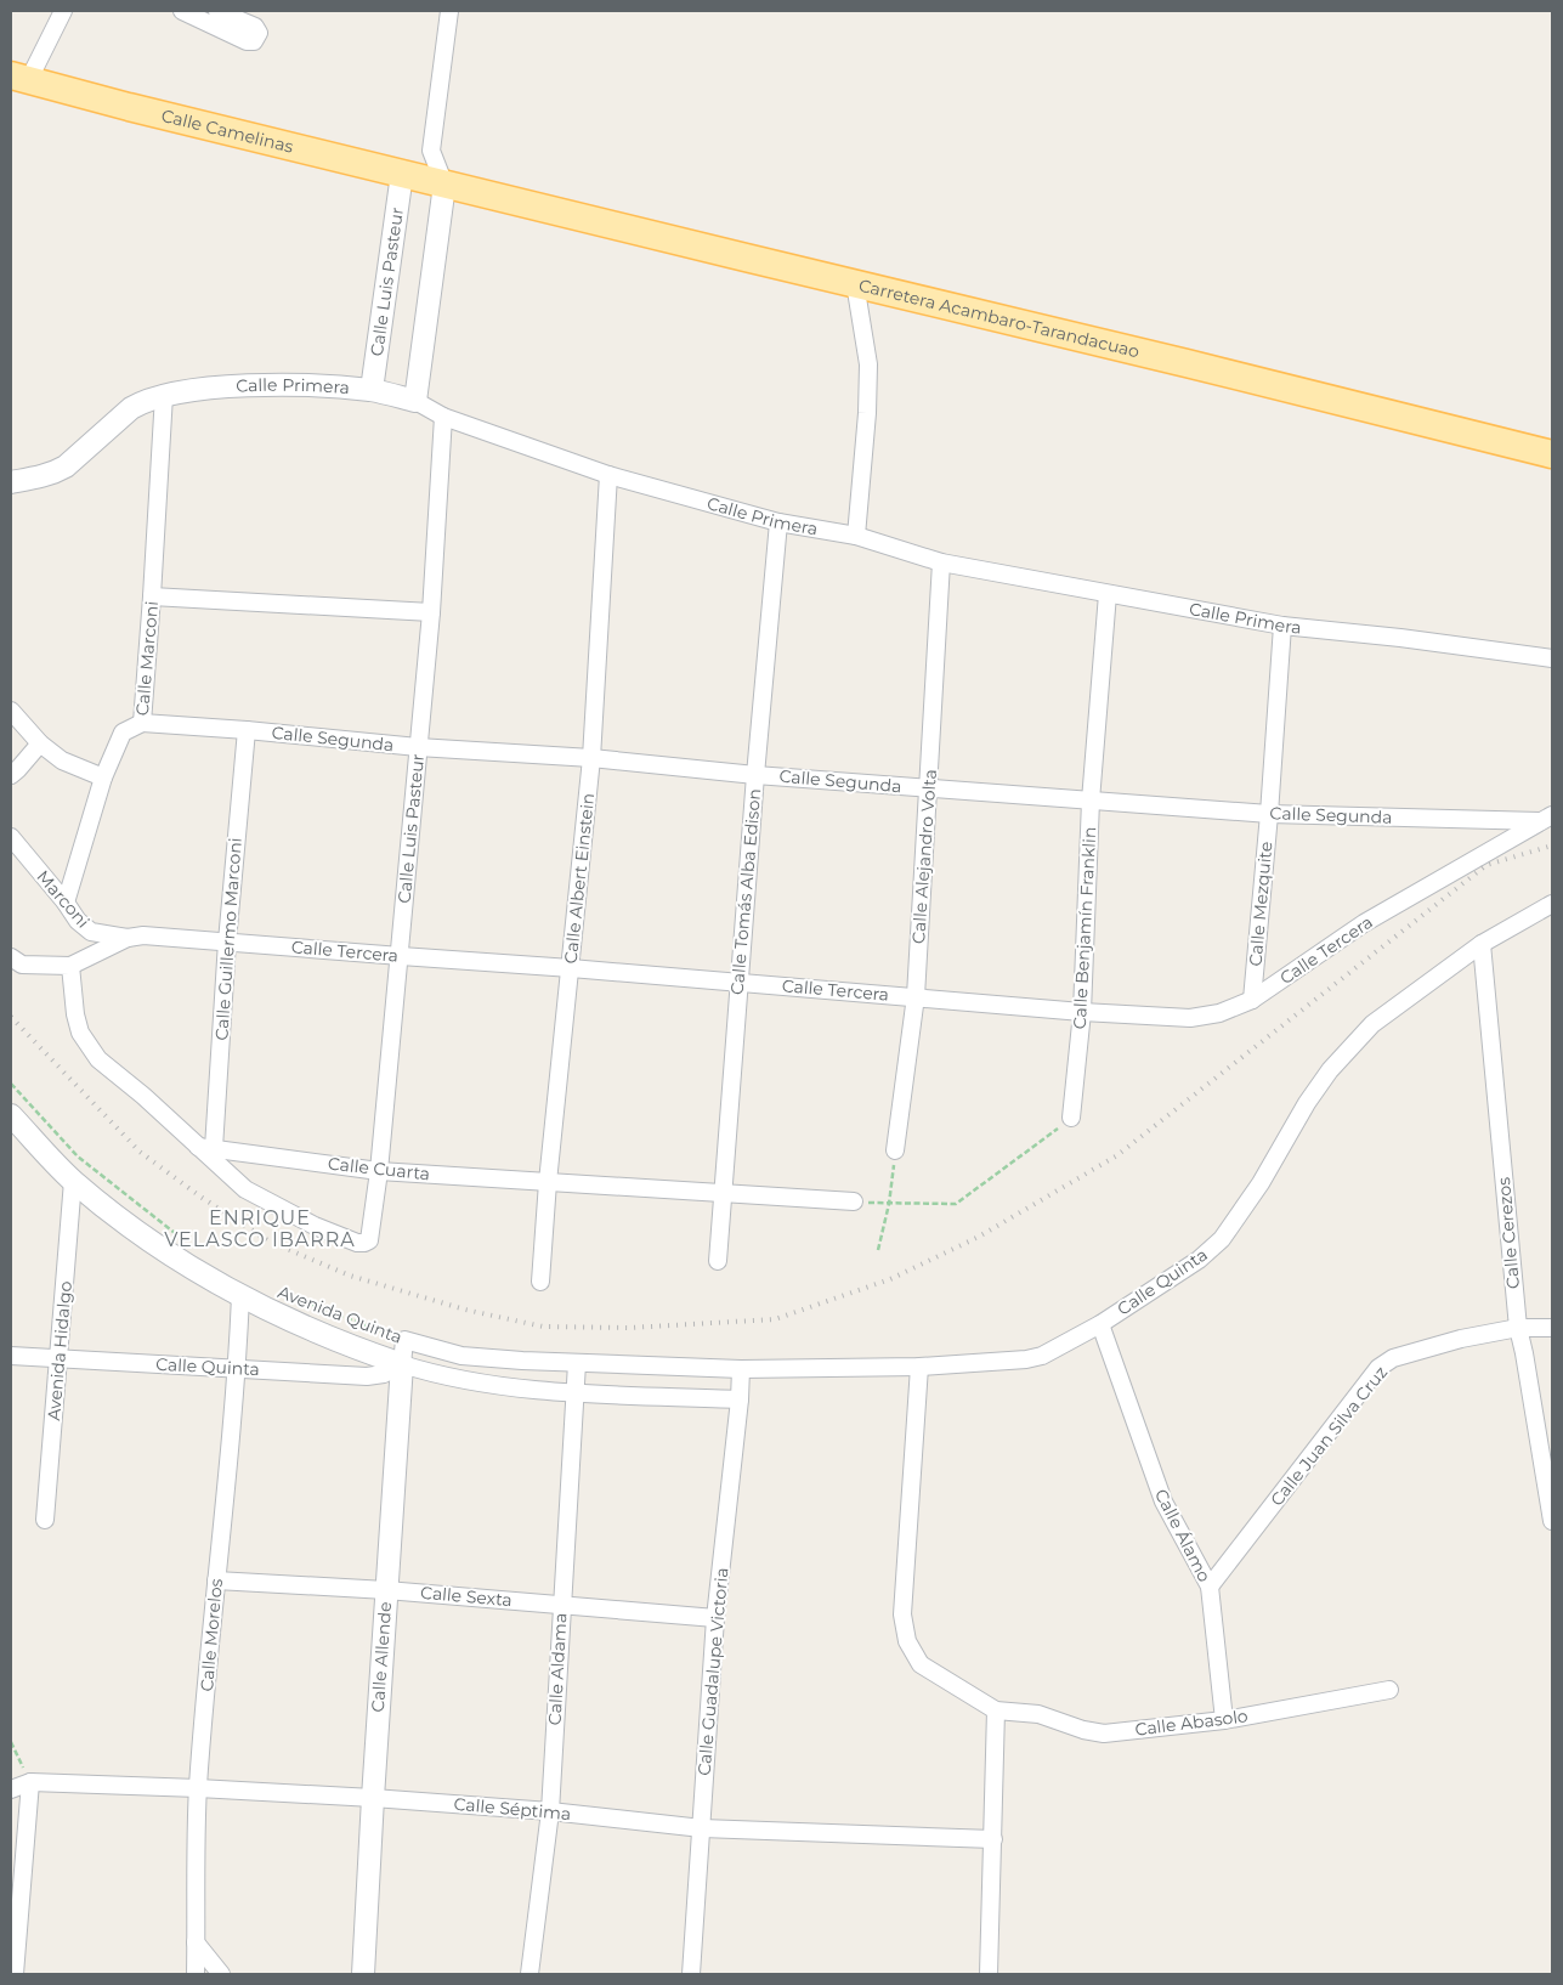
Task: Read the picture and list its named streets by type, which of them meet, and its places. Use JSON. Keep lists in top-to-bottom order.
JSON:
{
  "streets": {
    "main road": ["Calle Camelinas", "Carretera Acambaro-Tarandacuao"],
    "street": [
      "Calle Luis Pasteur",
      "Calle Primera",
      "Calle Marconi",
      "Calle Segunda",
      "Calle Alejandro Volta",
      "Calle Albert Einstein",
      "Calle Tomás Alba Edison",
      "Marconi",
      "Calle Mezquite",
      "Calle Benjamín Franklin",
      "Calle Guillermo Marconi",
      "Calle Tercera",
      "Calle Cuarta",
      "Calle Cerezos",
      "Calle Quinta",
      "Avenida Quinta",
      "Avenida Hidalgo",
      "Calle Juan Silva Cruz",
      "Calle Álamo",
      "Calle Sexta",
      "Calle Morelos",
      "Calle Allende",
      "Calle Aldama",
      "Calle Guadalupe Victoria",
      "Calle Abasolo",
      "Calle Séptima"
    ]
  },
  "crossings": [
    ["Calle Camelinas", "Calle Luis Pasteur"],
    ["Calle Camelinas", "Carretera Acambaro-Tarandacuao"],
    ["Calle Luis Pasteur", "Calle Primera"],
    ["Calle Luis Pasteur", "Calle Segunda"],
    ["Calle Luis Pasteur", "Calle Guillermo Marconi"],
    ["Calle Luis Pasteur", "Calle Tercera"],
    ["Calle Luis Pasteur", "Calle Cuarta"],
    ["Calle Primera", "Calle Marconi"],
    ["Calle Primera", "Calle Alejandro Volta"],
    ["Calle Primera", "Calle Albert Einstein"],
    ["Calle Primera", "Calle Tomás Alba Edison"],
    ["Calle Primera", "Calle Mezquite"],
    ["Calle Primera", "Calle Benjamín Franklin"],
    ["Calle Marconi", "Calle Segunda"],
    ["Calle Marconi", "Marconi"],
    ["Calle Segunda", "Calle Alejandro Volta"],
    ["Calle Segunda", "Calle Albert Einstein"],
    ["Calle Segunda", "Calle Tomás Alba Edison"],
    ["Calle Segunda", "Calle Mezquite"],
    ["Calle Segunda", "Calle Benjamín Franklin"],
    ["Calle Segunda", "Calle Guillermo Marconi"],
    ["Calle Segunda", "Calle Tercera"],
    ["Calle Alejandro Volta", "Calle Tercera"],
    ["Calle Albert Einstein", "Calle Tercera"],
    ["Calle Albert Einstein", "Calle Cuarta"],
    ["Calle Tomás Alba Edison", "Calle Tercera"],
    ["Calle Tomás Alba Edison", "Calle Cuarta"],
    ["Marconi", "Calle Tercera"],
    ["Calle Mezquite", "Calle Tercera"],
    ["Calle Benjamín Franklin", "Calle Tercera"],
    ["Calle Guillermo Marconi", "Calle Tercera"],
    ["Calle Guillermo Marconi", "Calle Cuarta"],
    ["Calle Cerezos", "Calle Quinta"],
    ["Calle Cerezos", "Calle Juan Silva Cruz"],
    ["Calle Quinta", "Avenida Quinta"],
    ["Calle Quinta", "Avenida Hidalgo"],
    ["Calle Quinta", "Calle Álamo"],
    ["Calle Quinta", "Calle Morelos"],
    ["Calle Quinta", "Calle Allende"],
    ["Calle Quinta", "Calle Guadalupe Victoria"],
    ["Calle Quinta", "Calle Abasolo"],
    ["Avenida Quinta", "Avenida Hidalgo"],
    ["Avenida Quinta", "Calle Morelos"],
    ["Avenida Quinta", "Calle Allende"],
    ["Avenida Quinta", "Calle Aldama"],
    ["Avenida Quinta", "Calle Guadalupe Victoria"],
    ["Calle Juan Silva Cruz", "Calle Álamo"],
    ["Calle Álamo", "Calle Abasolo"],
    ["Calle Sexta", "Calle Morelos"],
    ["Calle Sexta", "Calle Allende"],
    ["Calle Sexta", "Calle Aldama"],
    ["Calle Sexta", "Calle Guadalupe Victoria"],
    ["Calle Morelos", "Calle Séptima"],
    ["Calle Allende", "Calle Séptima"],
    ["Calle Aldama", "Calle Séptima"],
    ["Calle Guadalupe Victoria", "Calle Séptima"]
  ],
  "districts": ["ENRIQUE VELASCO IBARRA"]
}
